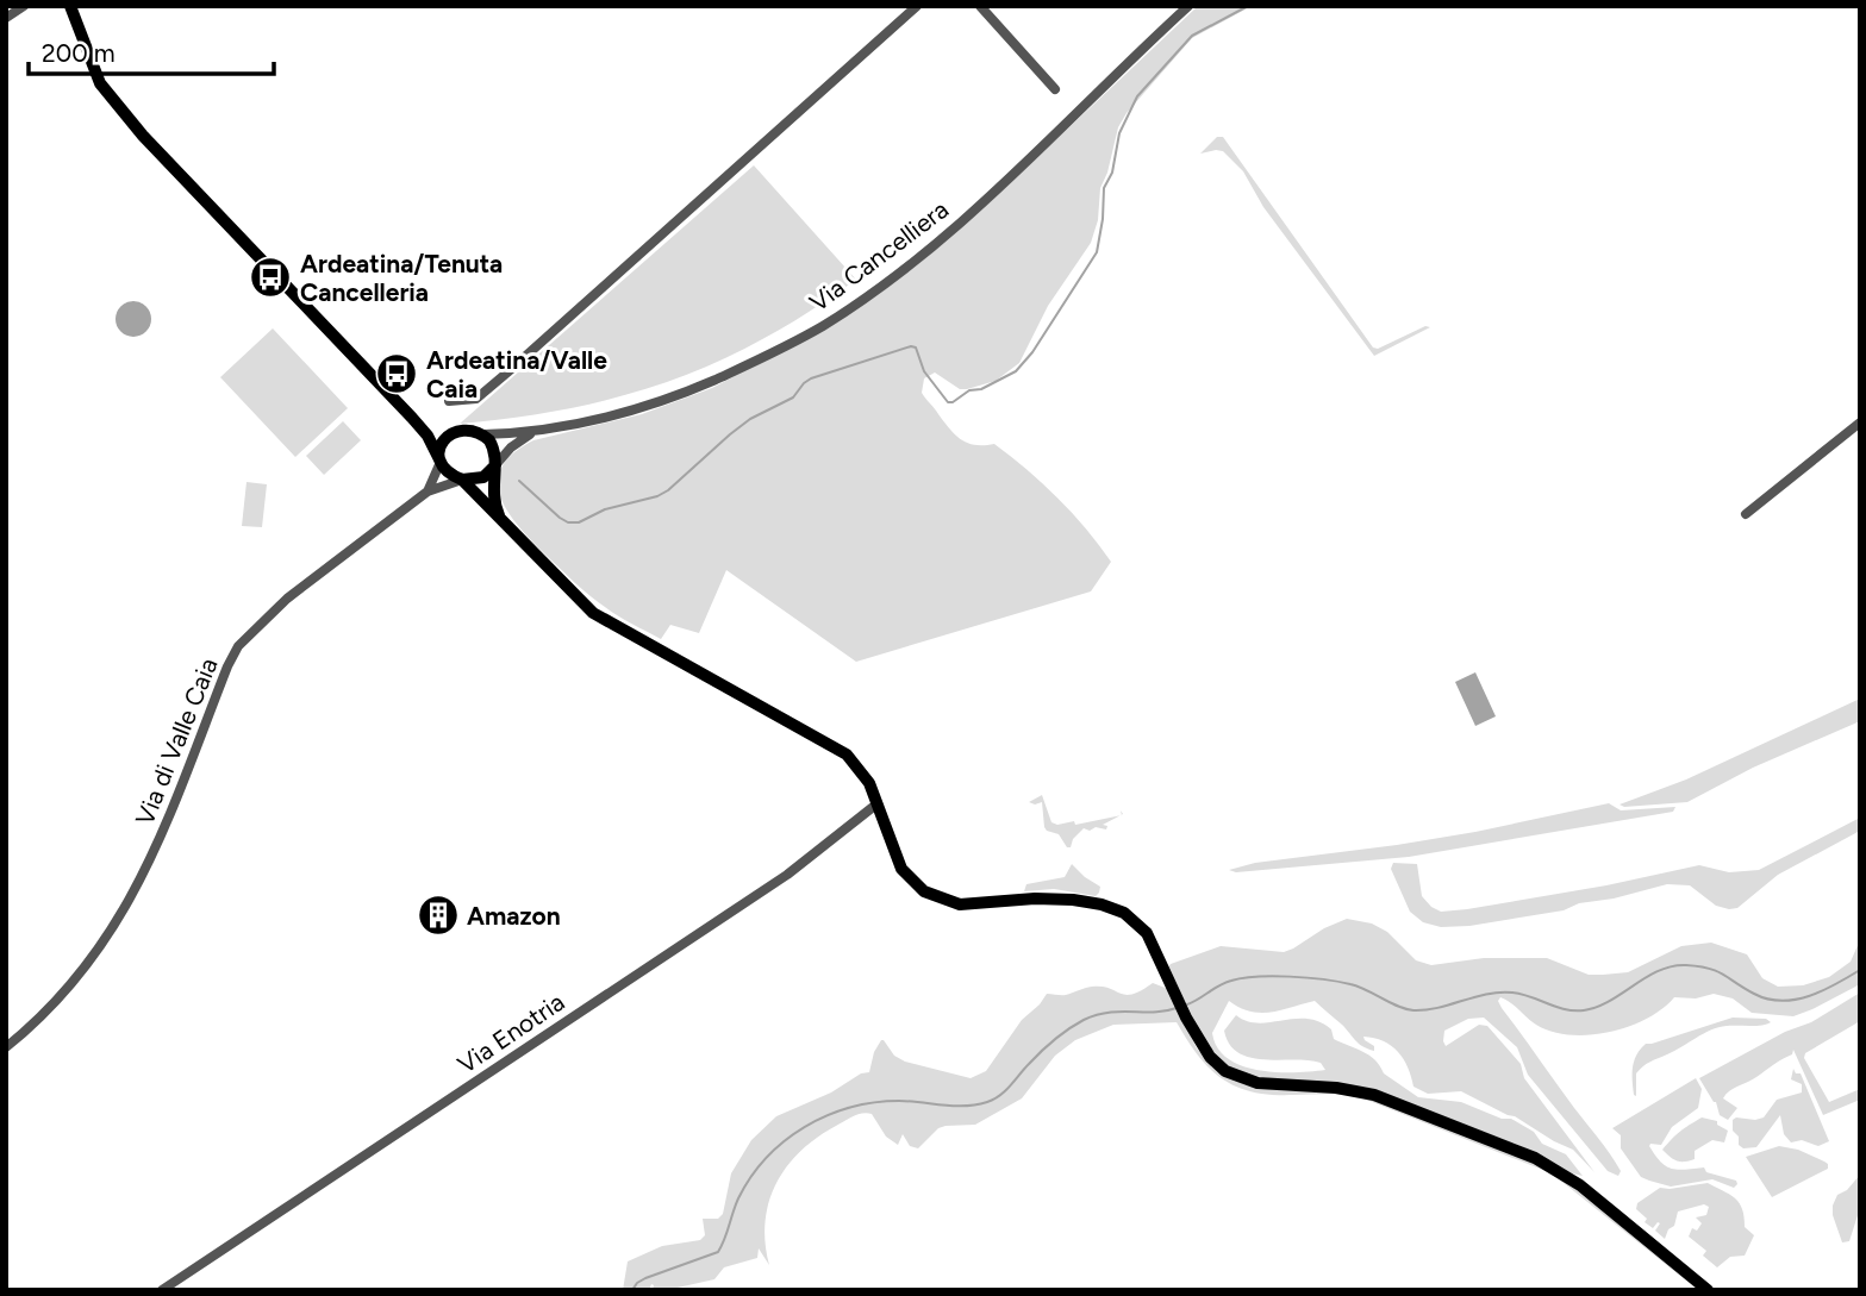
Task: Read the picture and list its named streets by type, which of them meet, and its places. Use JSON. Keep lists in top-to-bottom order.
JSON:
{
  "streets": {
    "street": ["Via Cancelliera", "Via di Valle Caia", "Via Enotria"]
  },
  "crossings": [
    ["Via Cancelliera", "Via di Valle Caia"]
  ],
  "places": {
    "bus stop": ["Ardeatina/Tenuta Cancelleria", "Ardeatina/Valle Caia"],
    "building": ["Amazon"]
  },
  "scale_bar": "200 m"
}
